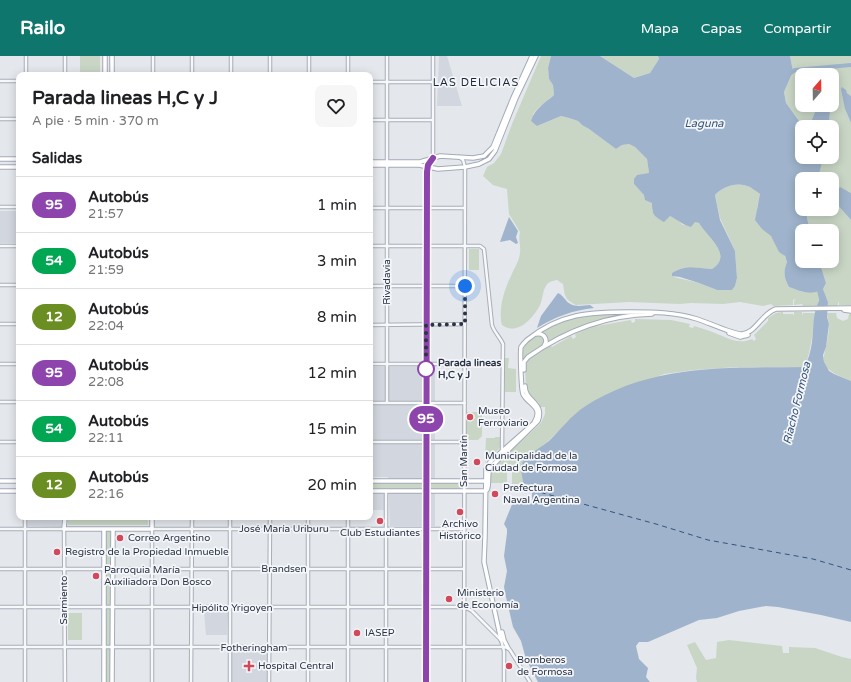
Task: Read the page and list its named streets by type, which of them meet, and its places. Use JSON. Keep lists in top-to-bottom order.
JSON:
{
  "streets": {
    "main road": ["Sarmiento"],
    "street": [
      "Rivadavia",
      "San Martín",
      "José María Uriburu",
      "Brandsen",
      "Hipólito Yrigoyen",
      "Fotheringham"
    ]
  },
  "crossings": [
    ["San Martín", "José María Uriburu"],
    ["San Martín", "Brandsen"],
    ["San Martín", "Hipólito Yrigoyen"],
    ["San Martín", "Fotheringham"],
    ["Brandsen", "Sarmiento"],
    ["Sarmiento", "Hipólito Yrigoyen"],
    ["Sarmiento", "Fotheringham"]
  ],
  "districts": ["LAS DELICIAS"],
  "water": ["Laguna", "Riacho Formosa"],
  "places": {
    "other": [
      "Parada lineas H,C y J",
      "Museo Ferroviario",
      "Municipalidad de la Ciudad de Formosa",
      "Prefectura Naval Argentina",
      "Archivo Histórico",
      "Club Estudiantes",
      "Correo Argentino",
      "Registro de la Propiedad Inmueble",
      "Parroquia María Auxiliadora Don Bosco",
      "Ministerio de Economía",
      "IASEP",
      "Bomberos de Formosa"
    ],
    "health": ["Hospital Central"]
  },
  "lines": ["bus line 95"],
  "north": "top",
  "page": {
    "header": "Railo",
    "nav": ["Mapa", "Capas", "Compartir"],
    "on_map": "95",
    "map_buttons": ["+", "−"],
    "heading": [
      ["Parada lineas H,C y J", "A pie · 5 min · 370 m"],
      "Salidas"
    ],
    "list": [
      {
        "mark": "95",
        "name": "Autobús",
        "note": "21:57",
        "value": "1 min"
      },
      {
        "mark": "54",
        "name": "Autobús",
        "note": "21:59",
        "value": "3 min"
      },
      {
        "mark": "12",
        "name": "Autobús",
        "note": "22:04",
        "value": "8 min"
      },
      {
        "mark": "95",
        "name": "Autobús",
        "note": "22:08",
        "value": "12 min"
      },
      {
        "mark": "54",
        "name": "Autobús",
        "note": "22:11",
        "value": "15 min"
      },
      {
        "mark": "12",
        "name": "Autobús",
        "note": "22:16",
        "value": "20 min"
      }
    ]
  }
}
